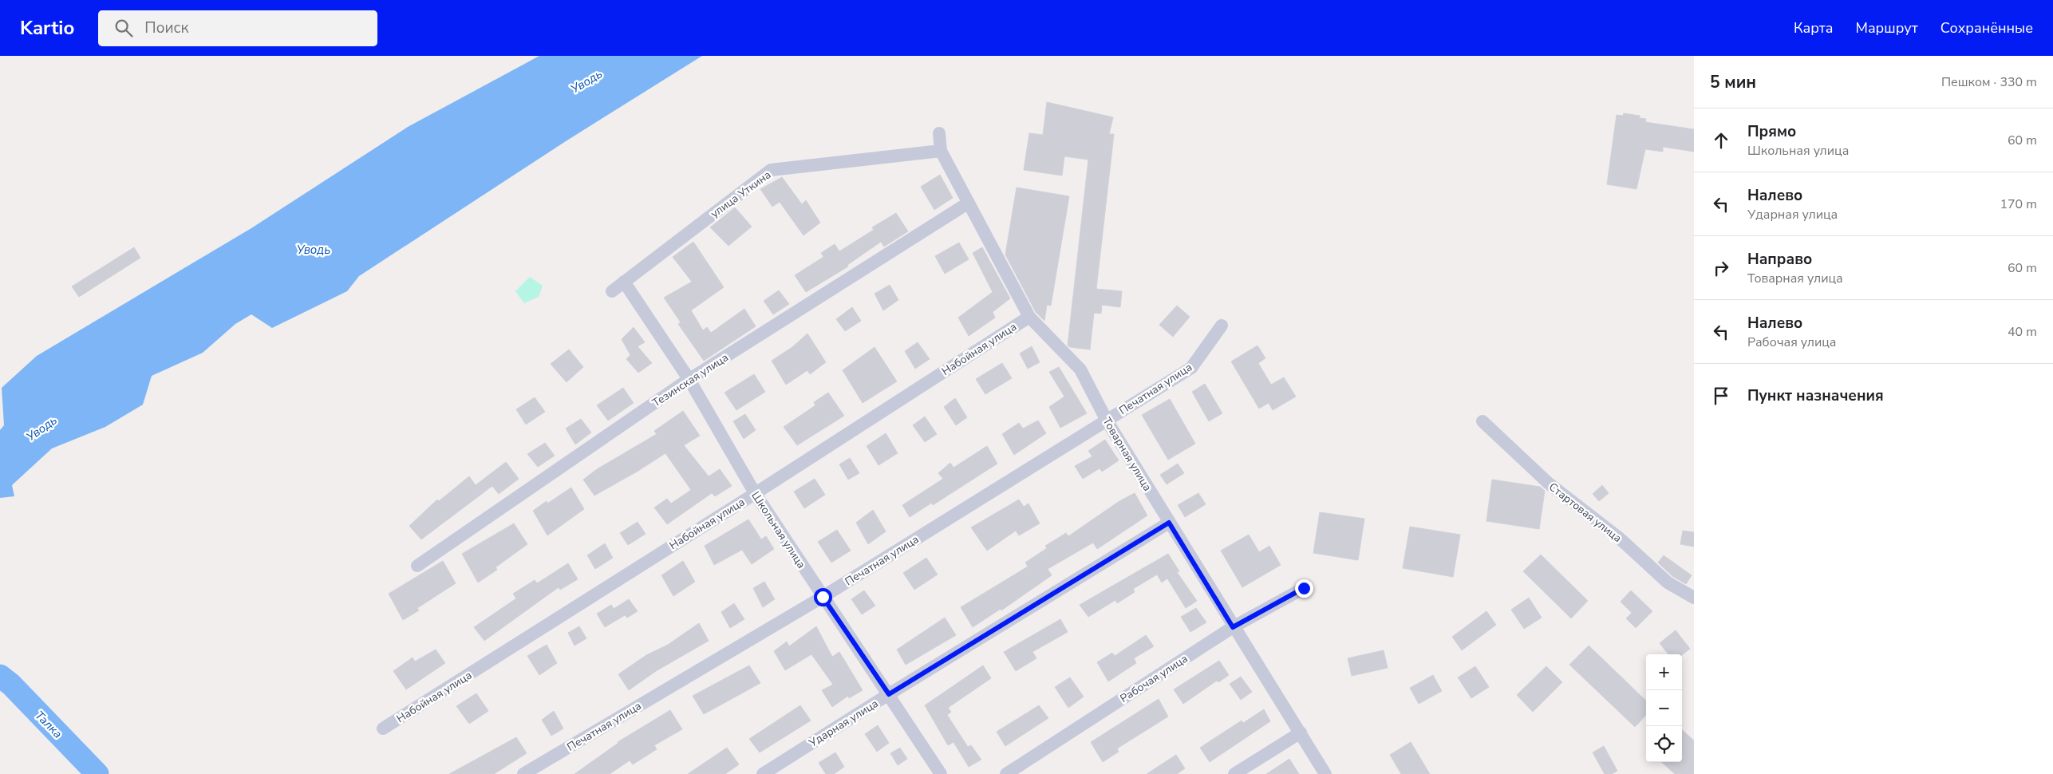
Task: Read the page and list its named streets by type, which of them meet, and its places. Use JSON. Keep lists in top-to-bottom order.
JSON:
{
  "streets": {
    "street": [
      "улица Уткина",
      "Набойная улица",
      "Тезинская улица",
      "Печатная улица",
      "Товарная улица",
      "Стартовая улица",
      "Школьная улица",
      "Рабочая улица",
      "Ударная улица"
    ]
  },
  "crossings": [
    ["улица Уткина", "Товарная улица"],
    ["улица Уткина", "Школьная улица"],
    ["Набойная улица", "Товарная улица"],
    ["Набойная улица", "Школьная улица"],
    ["Тезинская улица", "Товарная улица"],
    ["Тезинская улица", "Школьная улица"],
    ["Печатная улица", "Товарная улица"],
    ["Печатная улица", "Школьная улица"],
    ["Товарная улица", "Рабочая улица"],
    ["Товарная улица", "Ударная улица"],
    ["Школьная улица", "Ударная улица"]
  ],
  "water": ["Уводь", "Талка"],
  "page": {
    "header": "Kartio",
    "search": "Поиск",
    "nav": ["Карта", "Маршрут", "Сохранённые"],
    "heading": ["5 мин", "Пешком · 330 m"],
    "list": [
      ["Прямо", "Школьная улица", "60 m"],
      ["Налево", "Ударная улица", "170 m"],
      ["Направо", "Товарная улица", "60 m"],
      ["Налево", "Рабочая улица", "40 m"],
      "Пункт назначения"
    ],
    "map_buttons": ["+", "−"]
  }
}
